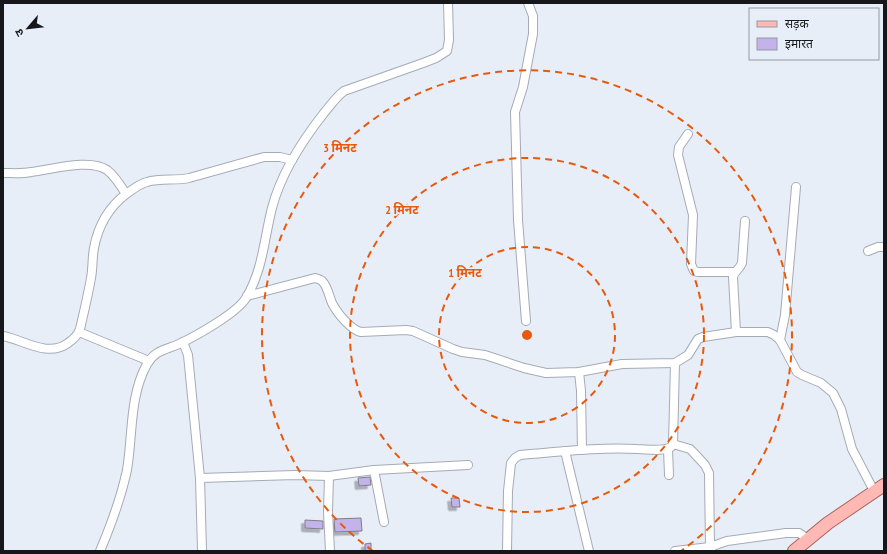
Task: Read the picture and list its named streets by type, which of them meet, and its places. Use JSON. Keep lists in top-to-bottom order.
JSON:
{
  "legend": ["सड़क", "इमारत"],
  "north": "bottom left",
  "rings": ["3 मिनट", "2 मिनट", "1 मिनट"]
}
